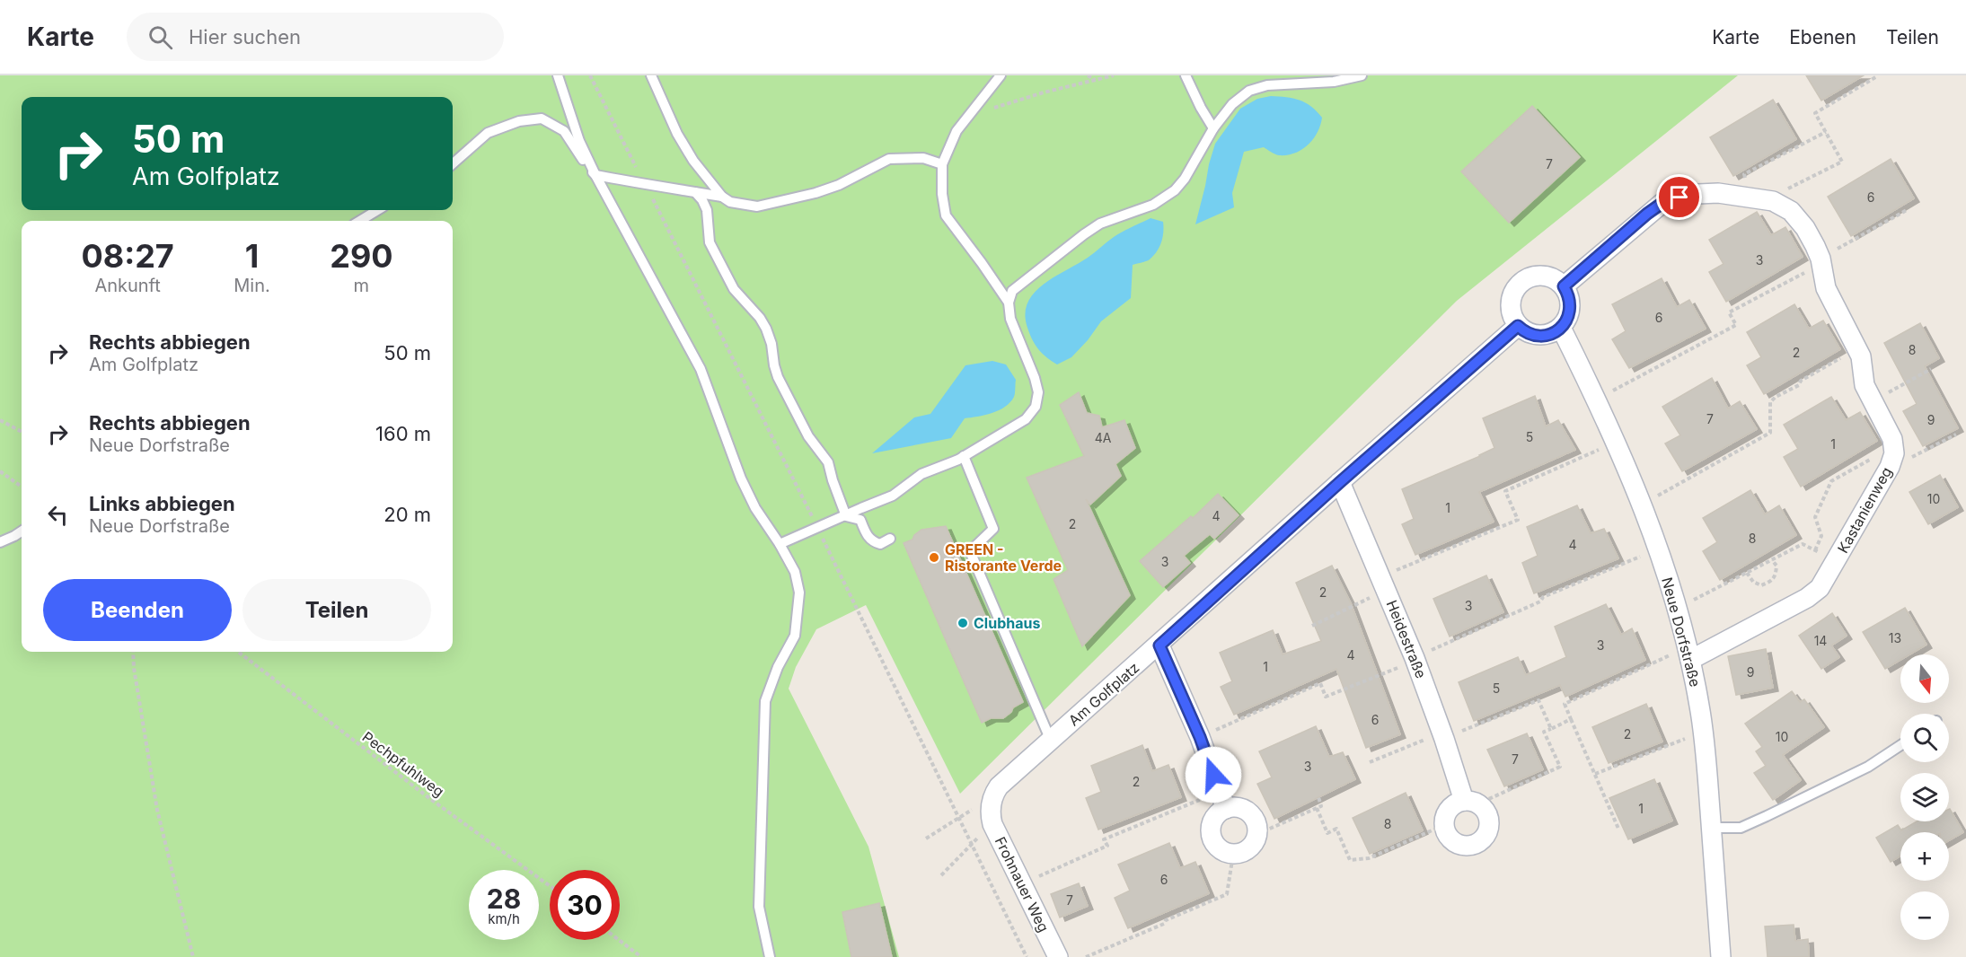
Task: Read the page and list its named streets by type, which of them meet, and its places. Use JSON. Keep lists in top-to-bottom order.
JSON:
{
  "streets": {
    "street": [
      "Kastanienweg",
      "Neue Dorfstraße",
      "Heidestraße",
      "Am Golfplatz",
      "Frohnauer Weg"
    ],
    "path": ["Pechpfuhlweg"]
  },
  "crossings": [
    ["Kastanienweg", "Neue Dorfstraße"],
    ["Neue Dorfstraße", "Am Golfplatz"],
    ["Heidestraße", "Am Golfplatz"],
    ["Am Golfplatz", "Frohnauer Weg"]
  ],
  "places": ["GREEN - Ristorante Verde", "Clubhaus"],
  "house_numbers": [
    "7",
    "6",
    "3",
    "6",
    "8",
    "2",
    "7",
    "9",
    "5",
    "4A",
    "1",
    "10",
    "1",
    "4",
    "2",
    "8",
    "4",
    "3",
    "2",
    "3",
    "13",
    "14",
    "3",
    "4",
    "1",
    "9",
    "5",
    "6",
    "2",
    "10",
    "7",
    "3",
    "2",
    "1",
    "8",
    "6",
    "7"
  ],
  "north": "bottom",
  "page": {
    "header": "Karte",
    "search": "Hier suchen",
    "nav": ["Karte", "Ebenen", "Teilen"],
    "turn": ["50 m", "Am Golfplatz"],
    "eta": [
      "08:27",
      "Ankunft",
      "1",
      "Min.",
      "290",
      "m"
    ],
    "list": [
      {
        "name": "Rechts abbiegen",
        "note": "Am Golfplatz",
        "value": "50 m"
      },
      {
        "name": "Rechts abbiegen",
        "note": "Neue Dorfstraße",
        "value": "160 m"
      },
      {
        "name": "Links abbiegen",
        "note": "Neue Dorfstraße",
        "value": "20 m"
      }
    ],
    "buttons": ["Beenden", "Teilen"],
    "map_buttons": ["+", "−"],
    "speed": "28 km/h",
    "limit": "30"
  }
}
